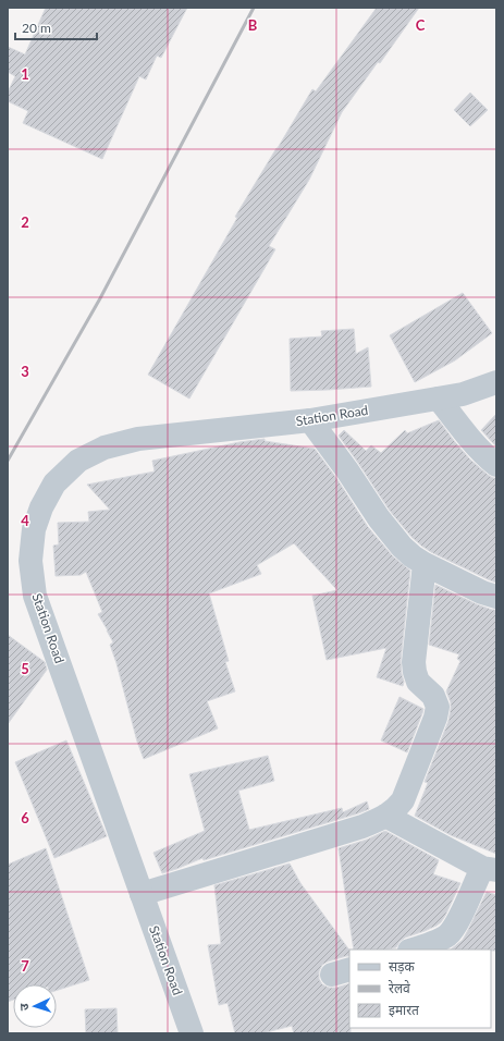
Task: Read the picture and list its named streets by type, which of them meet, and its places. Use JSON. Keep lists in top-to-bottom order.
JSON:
{
  "streets": {
    "street": ["Station Road"]
  },
  "legend": ["सड़क", "रेलवे", "इमारत"],
  "scale_bar": "20 m",
  "north": "left",
  "grid": {
    "columns": ["B", "C"],
    "rows": [
      "1",
      "2",
      "3",
      "4",
      "5",
      "6",
      "7"
    ]
  }
}
